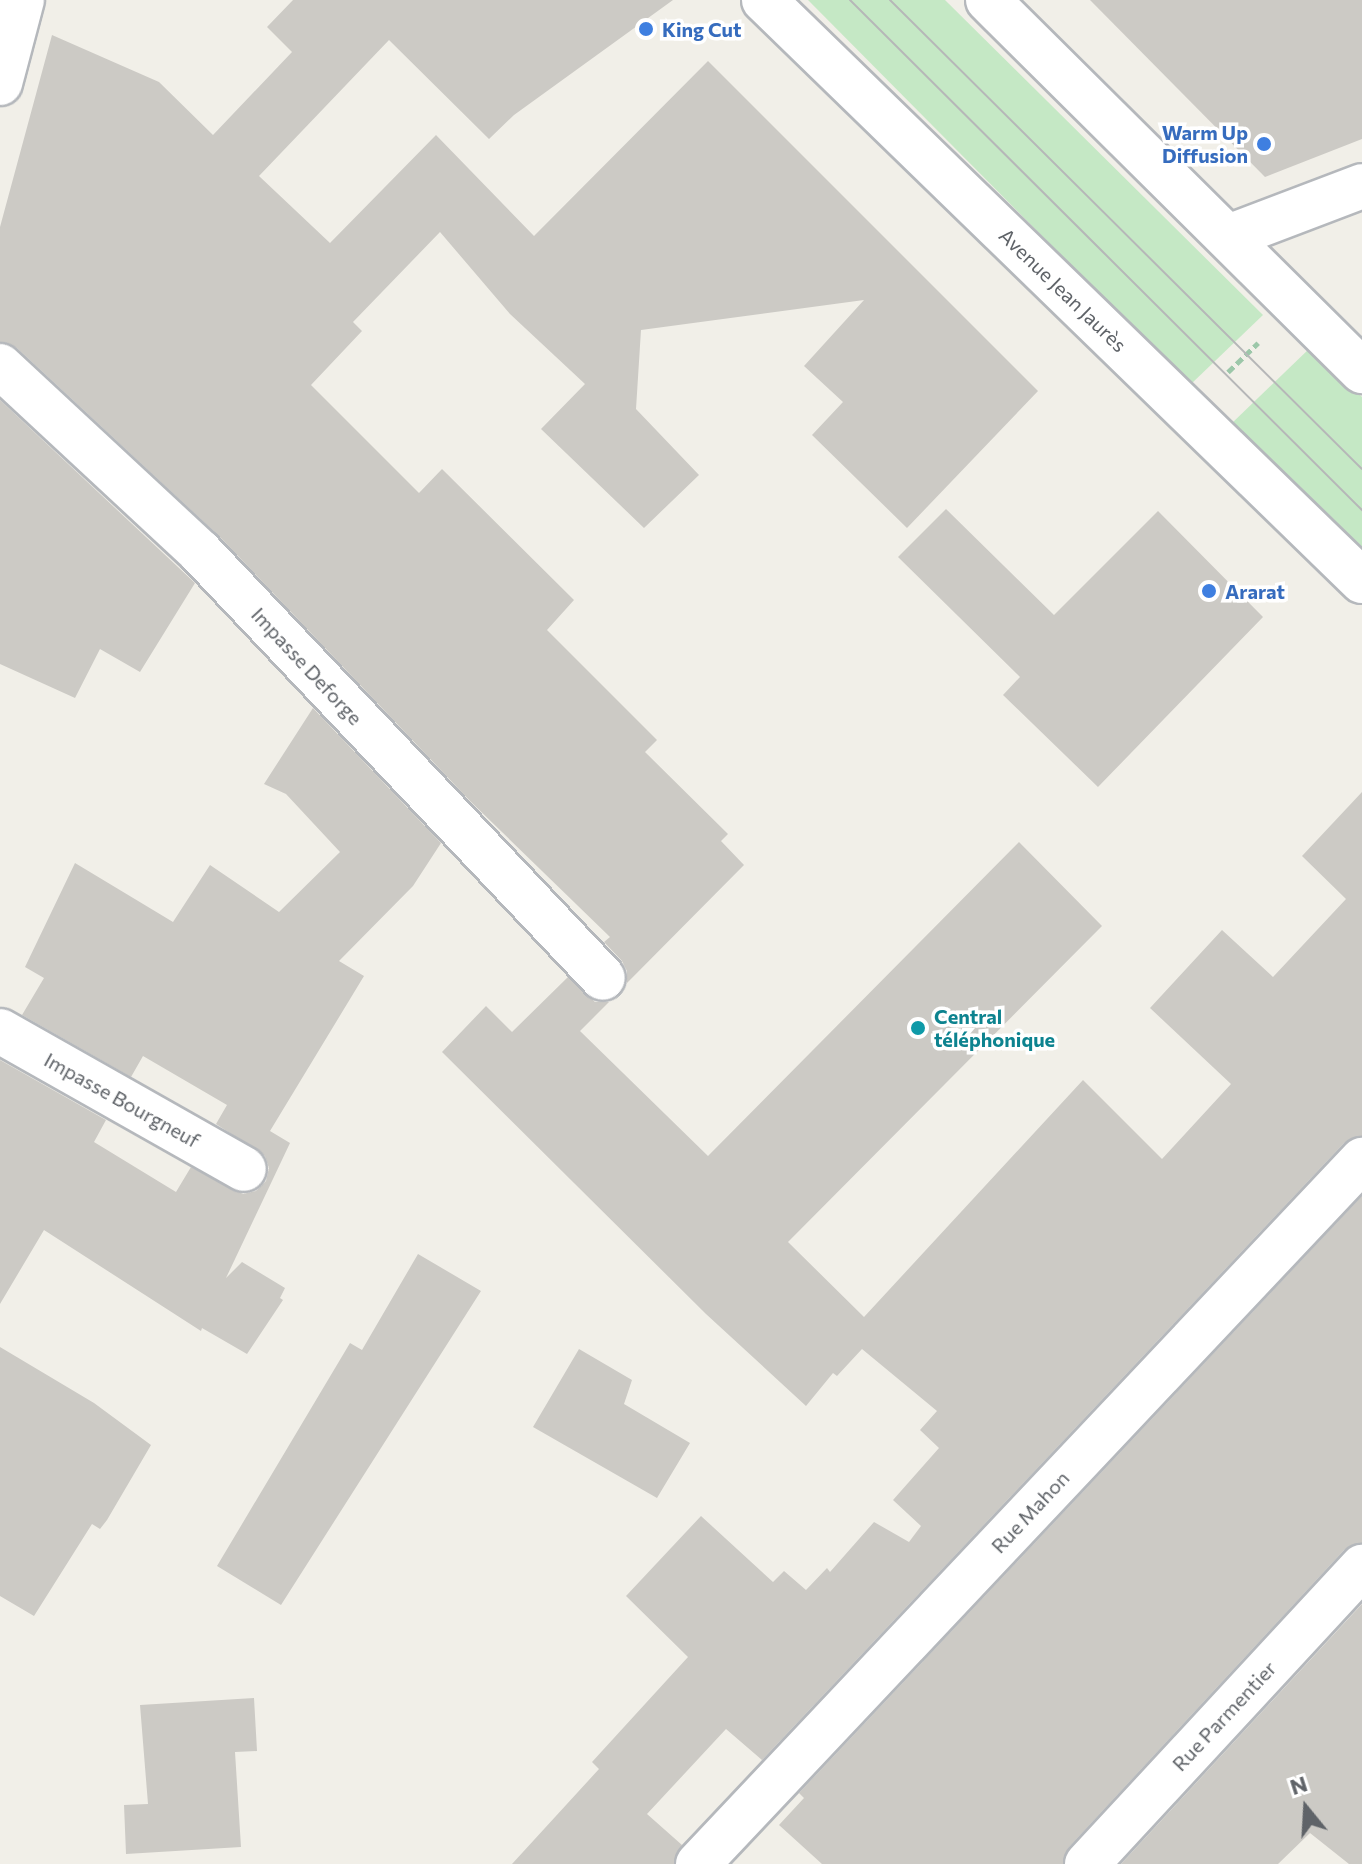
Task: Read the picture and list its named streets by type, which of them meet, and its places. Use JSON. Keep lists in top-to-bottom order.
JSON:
{
  "streets": {
    "street": [
      "Avenue Jean Jaurès",
      "Impasse Deforge",
      "Impasse Bourgneuf",
      "Rue Mahon",
      "Rue Parmentier"
    ]
  },
  "places": [
    "King Cut",
    "Warm Up Diffusion",
    "Ararat",
    "Central téléphonique"
  ],
  "north": "top"
}
